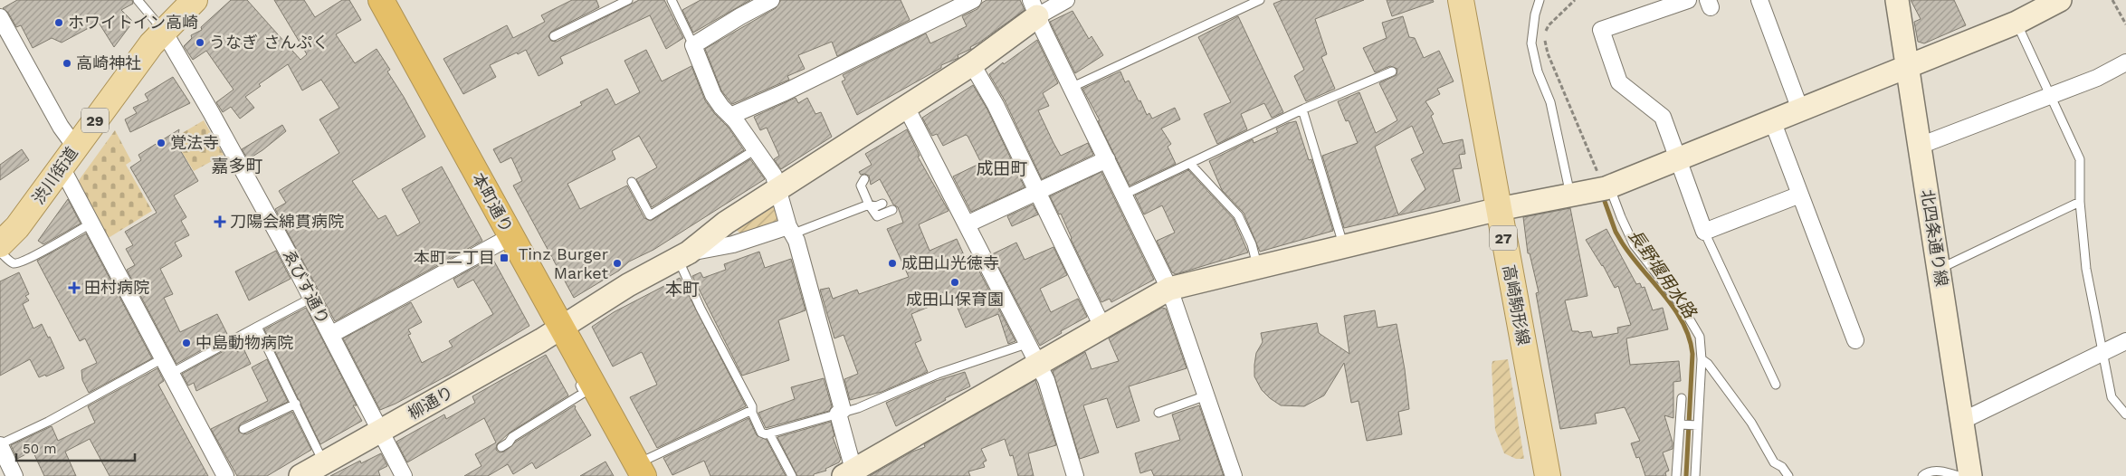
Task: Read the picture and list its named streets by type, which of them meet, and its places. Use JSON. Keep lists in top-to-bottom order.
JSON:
{
  "streets": {
    "highway": ["本町通り"],
    "main road": [
      "29",
      "渋川街道",
      "27",
      "高崎駒形線"
    ],
    "street": ["北四条通り線", "ゑびす通り", "柳通り"]
  },
  "crossings": [
    ["渋川街道", "ゑびす通り"],
    ["本町通り", "柳通り"],
    ["ゑびす通り", "柳通り"]
  ],
  "districts": ["嘉多町", "成田町", "本町"],
  "water": ["長野堰用水路"],
  "places": {
    "other": [
      "ホワイトイン高崎",
      "うなぎ さんぷく",
      "高崎神社",
      "覚法寺",
      "Tinz Burger Market",
      "成田山光徳寺",
      "成田山保育園",
      "中島動物病院"
    ],
    "health": ["刀陽会綿貫病院", "田村病院"],
    "transit": ["本町二丁目"]
  },
  "scale_bar": "50 m"
}
